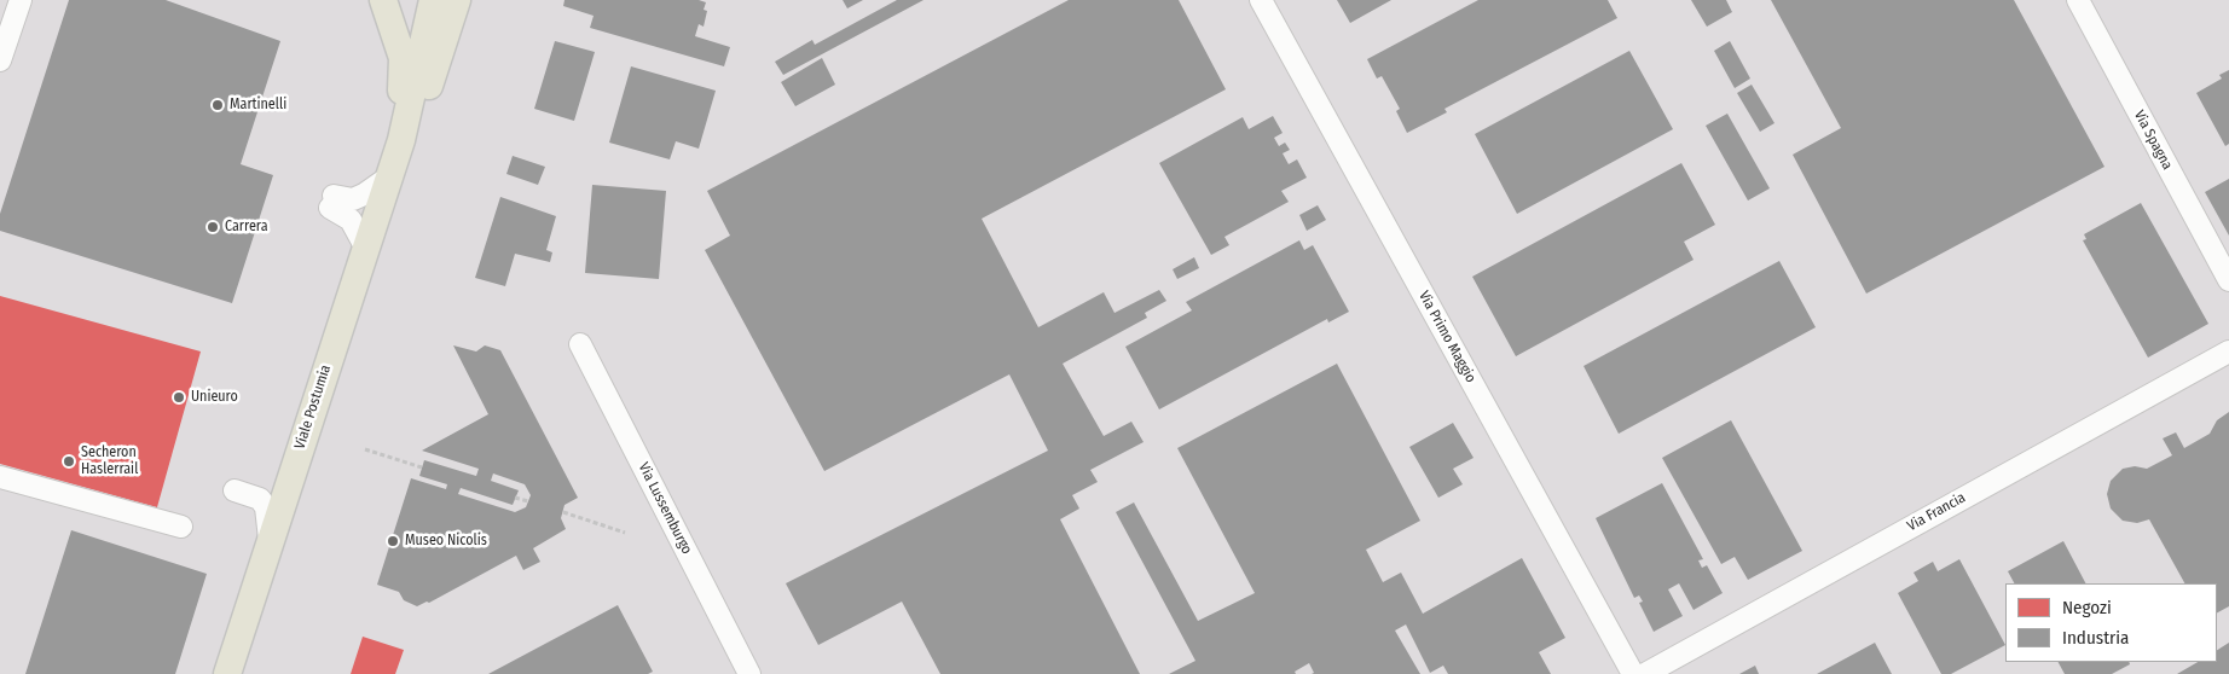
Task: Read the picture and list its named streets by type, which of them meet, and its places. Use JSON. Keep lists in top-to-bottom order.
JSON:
{
  "streets": {
    "main road": ["Viale Postumia"],
    "street": [
      "Via Spagna",
      "Via Primo Maggio",
      "Via Lussemburgo",
      "Via Francia"
    ]
  },
  "places": [
    "Martinelli",
    "Carrera",
    "Unieuro",
    "Secheron Haslerrail",
    "Museo Nicolis"
  ],
  "legend": ["Negozi", "Industria"]
}
